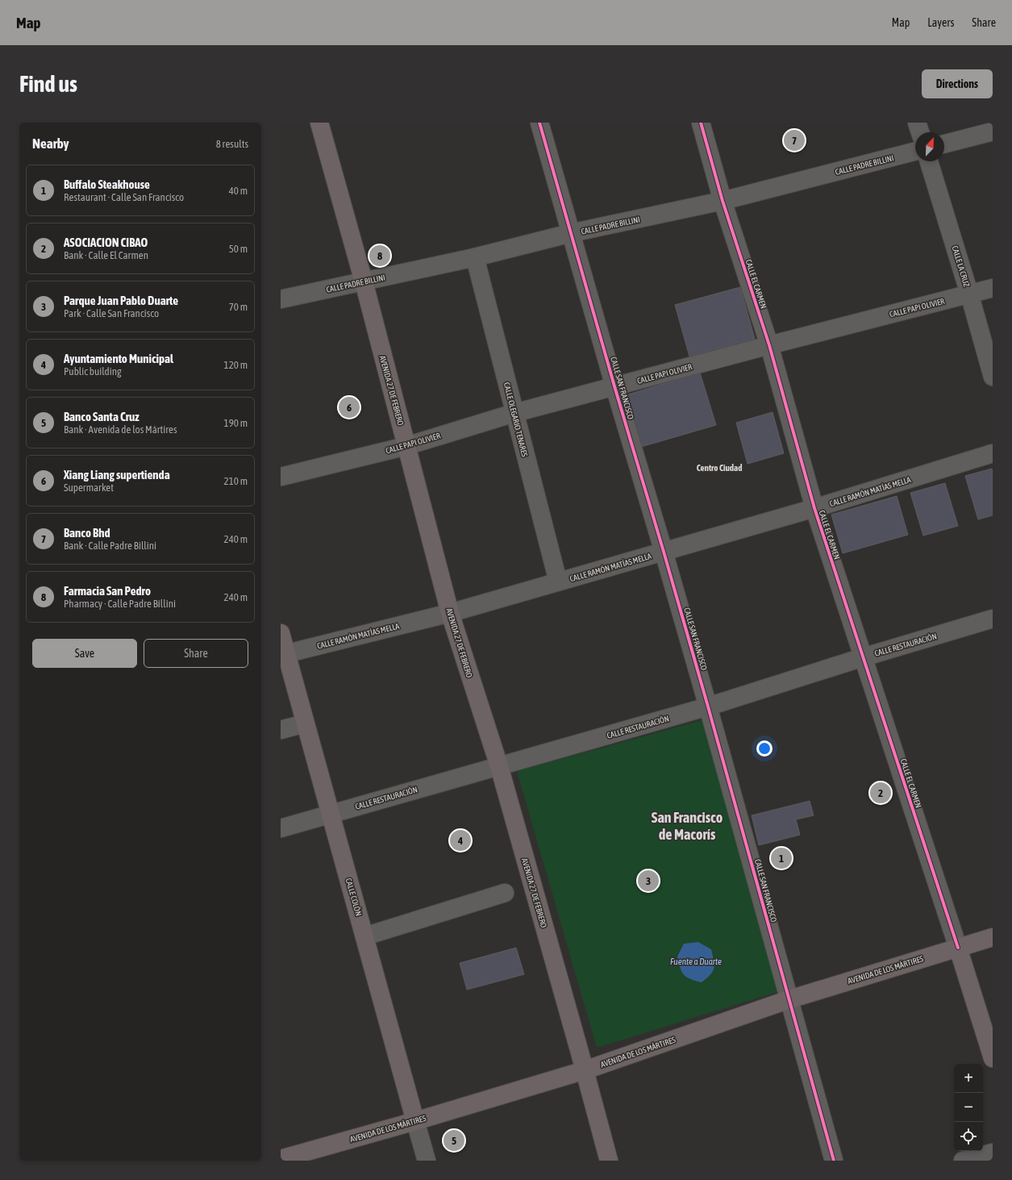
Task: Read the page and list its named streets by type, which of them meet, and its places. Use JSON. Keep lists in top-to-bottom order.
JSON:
{
  "streets": {
    "main road": [
      "CALLE EL CARMEN",
      "AVENIDA 27 DE FEBRERO",
      "CALLE COLÓN",
      "AVENIDA DE LOS MÁRTIRES"
    ],
    "street": [
      "CALLE PADRE BILLINI",
      "CALLE LA CRUZ",
      "CALLE PAPI OLIVIER",
      "CALLE SAN FRANCISCO",
      "CALLE OLEGARIO TENARES",
      "CALLE RAMÓN MATÍAS MELLA",
      "CALLE RESTAURACIÓN"
    ]
  },
  "crossings": [
    ["CALLE PADRE BILLINI", "CALLE EL CARMEN"],
    ["CALLE PADRE BILLINI", "CALLE SAN FRANCISCO"],
    ["CALLE PADRE BILLINI", "AVENIDA 27 DE FEBRERO"],
    ["CALLE PADRE BILLINI", "CALLE OLEGARIO TENARES"],
    ["CALLE LA CRUZ", "CALLE PAPI OLIVIER"],
    ["CALLE EL CARMEN", "CALLE PAPI OLIVIER"],
    ["CALLE EL CARMEN", "CALLE RAMÓN MATÍAS MELLA"],
    ["CALLE EL CARMEN", "CALLE RESTAURACIÓN"],
    ["CALLE EL CARMEN", "AVENIDA DE LOS MÁRTIRES"],
    ["CALLE PAPI OLIVIER", "CALLE SAN FRANCISCO"],
    ["CALLE PAPI OLIVIER", "AVENIDA 27 DE FEBRERO"],
    ["CALLE PAPI OLIVIER", "CALLE OLEGARIO TENARES"],
    ["CALLE SAN FRANCISCO", "CALLE RAMÓN MATÍAS MELLA"],
    ["CALLE SAN FRANCISCO", "CALLE RESTAURACIÓN"],
    ["CALLE SAN FRANCISCO", "AVENIDA DE LOS MÁRTIRES"],
    ["AVENIDA 27 DE FEBRERO", "CALLE RAMÓN MATÍAS MELLA"],
    ["AVENIDA 27 DE FEBRERO", "CALLE RESTAURACIÓN"],
    ["AVENIDA 27 DE FEBRERO", "AVENIDA DE LOS MÁRTIRES"],
    ["CALLE OLEGARIO TENARES", "CALLE RAMÓN MATÍAS MELLA"],
    ["CALLE RAMÓN MATÍAS MELLA", "CALLE COLÓN"],
    ["CALLE RESTAURACIÓN", "CALLE COLÓN"],
    ["CALLE COLÓN", "AVENIDA DE LOS MÁRTIRES"]
  ],
  "districts": ["Centro Ciudad", "San Francisco de Macorís"],
  "water": ["Fuente a Duarte"],
  "north": "top right",
  "page": {
    "header": "Map",
    "nav": ["Map", "Layers", "Share"],
    "buttons": [
      "Directions",
      ["Save", "Share"]
    ],
    "title": "Find us",
    "heading": ["Nearby", "8 results"],
    "pins": [
      "7",
      "8",
      "6",
      "2",
      "4",
      "1",
      "3",
      "5"
    ],
    "list": [
      {
        "mark": "1",
        "name": "Buffalo Steakhouse",
        "note": "Restaurant · Calle San Francisco",
        "value": "40 m"
      },
      {
        "mark": "2",
        "name": "ASOCIACION CIBAO",
        "note": "Bank · Calle El Carmen",
        "value": "50 m"
      },
      {
        "mark": "3",
        "name": "Parque Juan Pablo Duarte",
        "note": "Park · Calle San Francisco",
        "value": "70 m"
      },
      {
        "mark": "4",
        "name": "Ayuntamiento Municipal",
        "note": "Public building",
        "value": "120 m"
      },
      {
        "mark": "5",
        "name": "Banco Santa Cruz",
        "note": "Bank · Avenida de los Mártires",
        "value": "190 m"
      },
      {
        "mark": "6",
        "name": "Xiang Liang supertienda",
        "note": "Supermarket",
        "value": "210 m"
      },
      {
        "mark": "7",
        "name": "Banco Bhd",
        "note": "Bank · Calle Padre Billini",
        "value": "240 m"
      },
      {
        "mark": "8",
        "name": "Farmacia San Pedro",
        "note": "Pharmacy · Calle Padre Billini",
        "value": "240 m"
      }
    ],
    "map_buttons": ["+", "−"]
  }
}
